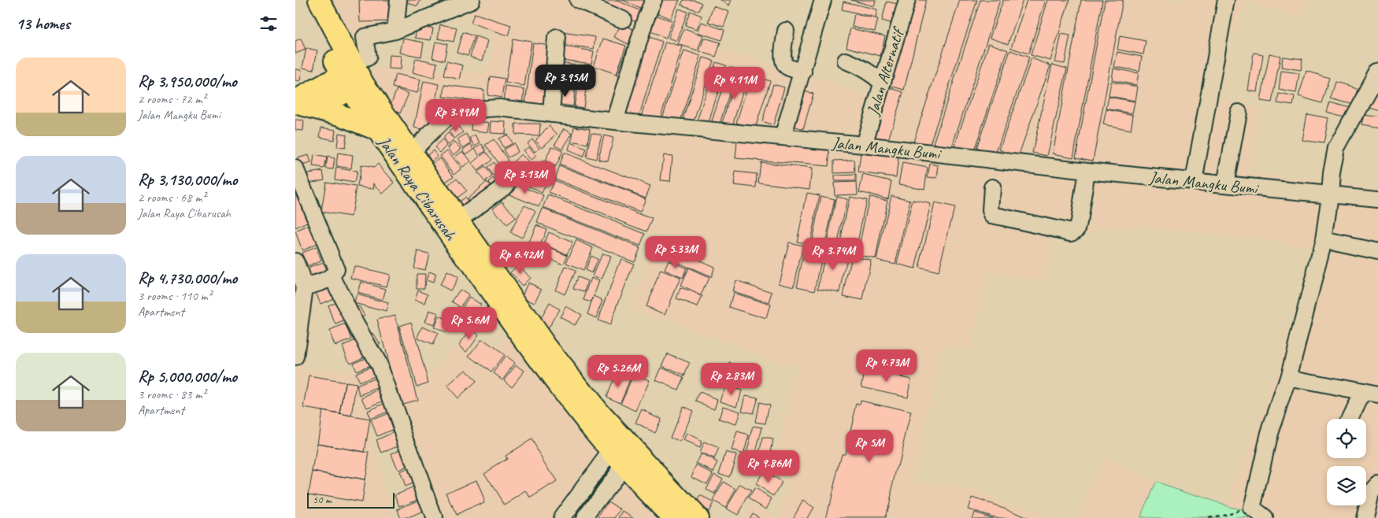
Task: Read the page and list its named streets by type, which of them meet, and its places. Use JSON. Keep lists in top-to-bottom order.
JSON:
{
  "streets": {
    "main road": ["Jalan Raya Cibarusah"],
    "street": ["Jalan Alternatif", "Jalan Mangku Bumi"]
  },
  "crossings": [
    ["Jalan Alternatif", "Jalan Mangku Bumi"],
    ["Jalan Mangku Bumi", "Jalan Raya Cibarusah"]
  ],
  "scale_bar": "50 m",
  "page": {
    "heading": "13 homes",
    "list": [
      {
        "name": "Rp 3,950,000/mo",
        "note": "2 rooms · 72 m² · Jalan Mangku Bumi"
      },
      {
        "name": "Rp 3,130,000/mo",
        "note": "2 rooms · 68 m² · Jalan Raya Cibarusah"
      },
      {
        "name": "Rp 4,730,000/mo",
        "note": "3 rooms · 110 m² · Apartment"
      },
      {
        "name": "Rp 5,000,000/mo",
        "note": "3 rooms · 83 m² · Apartment"
      }
    ],
    "price": [
      "Rp 3.95M",
      "Rp 4.11M",
      "Rp 3.99M",
      "Rp 3.13M",
      "Rp 5.33M",
      "Rp 3.74M",
      "Rp 6.42M",
      "Rp 5.6M",
      "Rp 4.73M",
      "Rp 5.26M",
      "Rp 2.83M",
      "Rp 5M",
      "Rp 9.86M"
    ],
    "scale": "50 m"
  }
}
